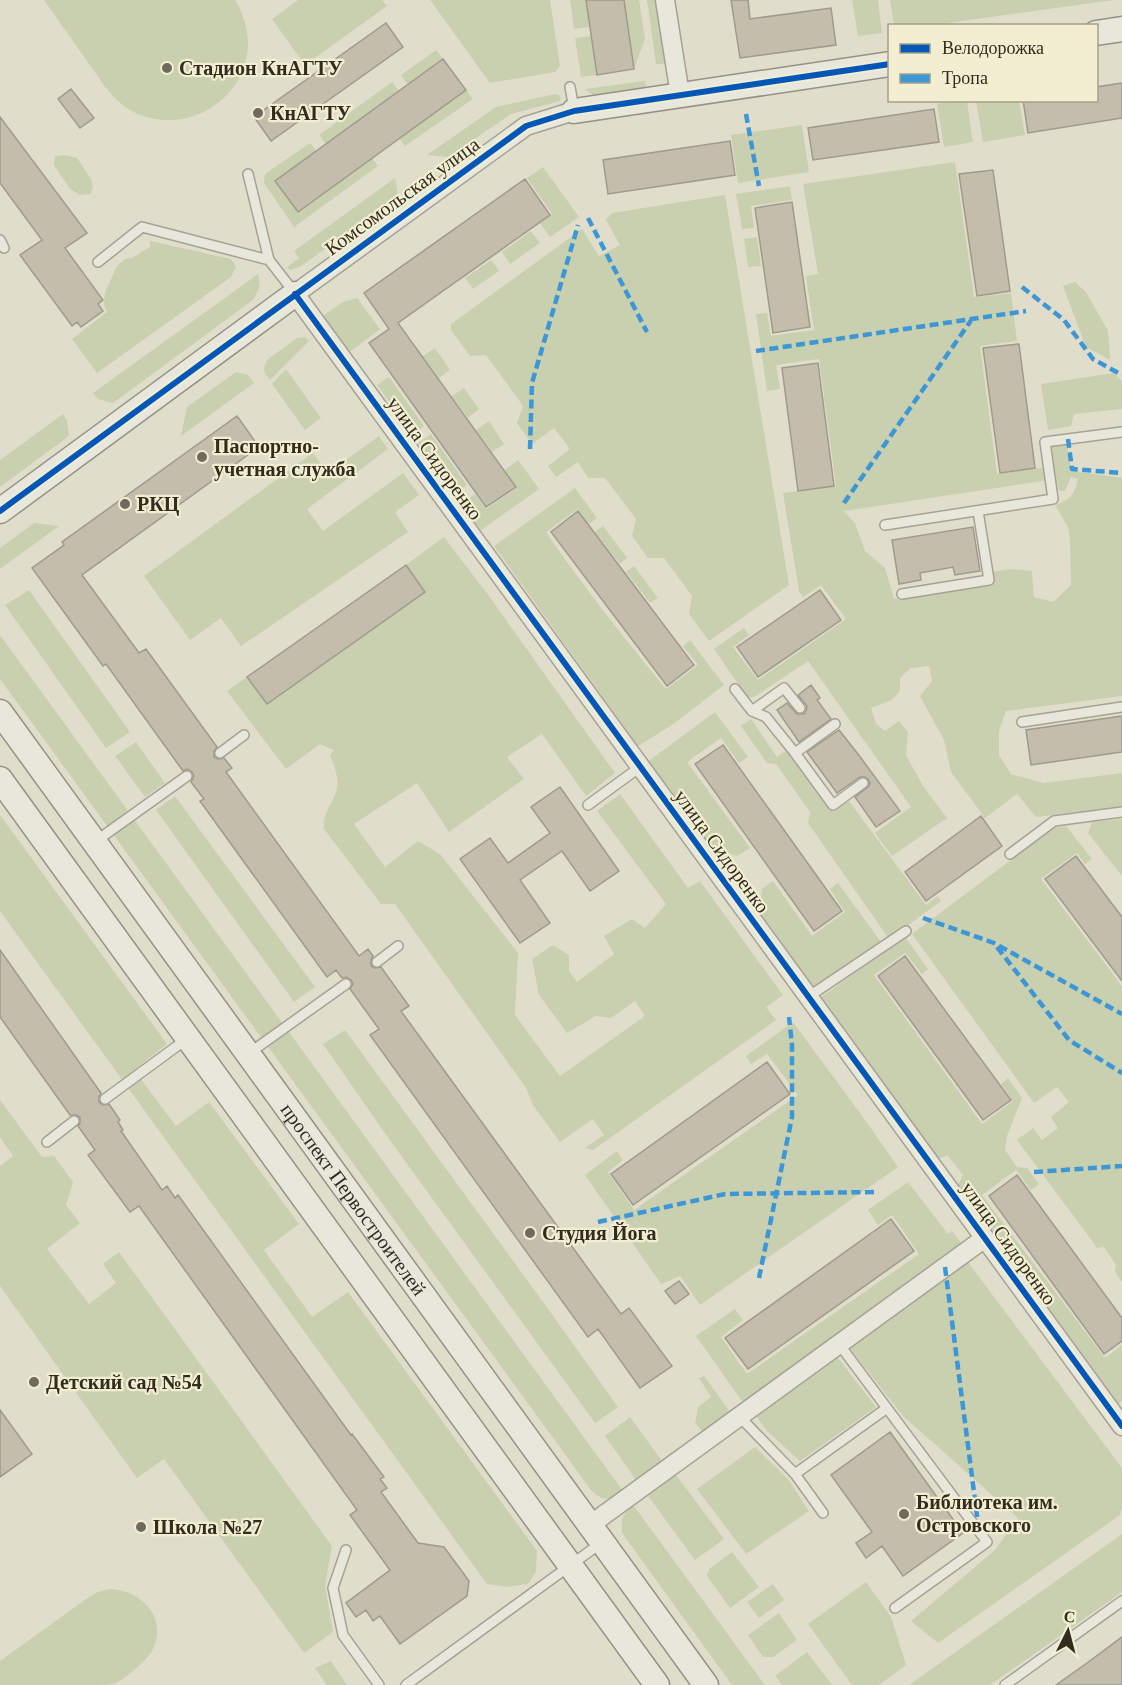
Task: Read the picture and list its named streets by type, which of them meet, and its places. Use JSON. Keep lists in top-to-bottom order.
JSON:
{
  "streets": {
    "main road": ["Комсомольская улица", "проспект Первостроителей"],
    "street": ["улица Сидоренко"]
  },
  "crossings": [
    ["Комсомольская улица", "улица Сидоренко"]
  ],
  "places": [
    "Стадион КнАГТУ",
    "КнАГТУ",
    "Паспортно- учетная служба",
    "РКЦ",
    "Студия Йога",
    "Детский сад №54",
    "Библиотека им. Островского",
    "Школа №27"
  ],
  "legend": ["Велодорожка", "Тропа"],
  "north": "top"
}
